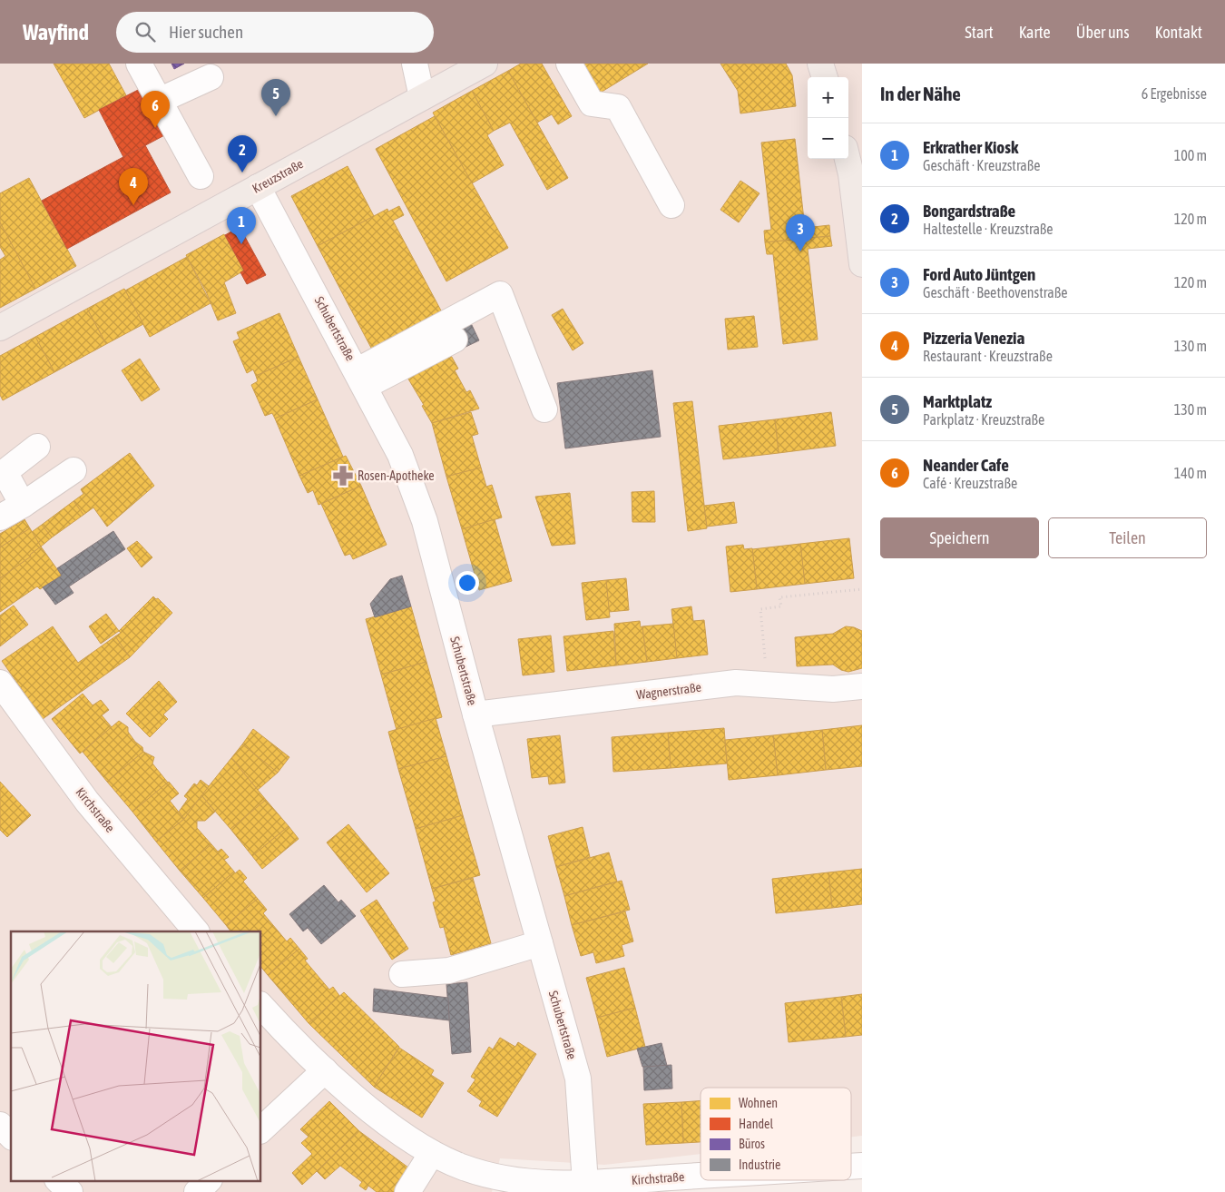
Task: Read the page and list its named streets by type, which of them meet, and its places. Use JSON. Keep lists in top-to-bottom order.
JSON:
{
  "streets": {
    "main road": ["Kreuzstraße"],
    "street": ["Schubertstraße", "Wagnerstraße", "Kirchstraße"]
  },
  "crossings": [
    ["Kreuzstraße", "Schubertstraße"],
    ["Schubertstraße", "Wagnerstraße"],
    ["Schubertstraße", "Kirchstraße"]
  ],
  "places": {
    "pharmacy": ["Rosen-Apotheke"]
  },
  "legend": [
    "Wohnen",
    "Handel",
    "Büros",
    "Industrie"
  ],
  "page": {
    "header": "Wayfind",
    "search": "Hier suchen",
    "nav": [
      "Start",
      "Karte",
      "Über uns",
      "Kontakt"
    ],
    "heading": ["In der Nähe", "6 Ergebnisse"],
    "map_buttons": ["+", "−"],
    "pins": [
      "5",
      "6",
      "2",
      "4",
      "1",
      "3"
    ],
    "list": [
      {
        "mark": "1",
        "name": "Erkrather Kiosk",
        "note": "Geschäft · Kreuzstraße",
        "value": "100 m"
      },
      {
        "mark": "2",
        "name": "Bongardstraße",
        "note": "Haltestelle · Kreuzstraße",
        "value": "120 m"
      },
      {
        "mark": "3",
        "name": "Ford Auto Jüntgen",
        "note": "Geschäft · Beethovenstraße",
        "value": "120 m"
      },
      {
        "mark": "4",
        "name": "Pizzeria Venezia",
        "note": "Restaurant · Kreuzstraße",
        "value": "130 m"
      },
      {
        "mark": "5",
        "name": "Marktplatz",
        "note": "Parkplatz · Kreuzstraße",
        "value": "130 m"
      },
      {
        "mark": "6",
        "name": "Neander Cafe",
        "note": "Café · Kreuzstraße",
        "value": "140 m"
      }
    ],
    "buttons": ["Speichern", "Teilen"]
  }
}
